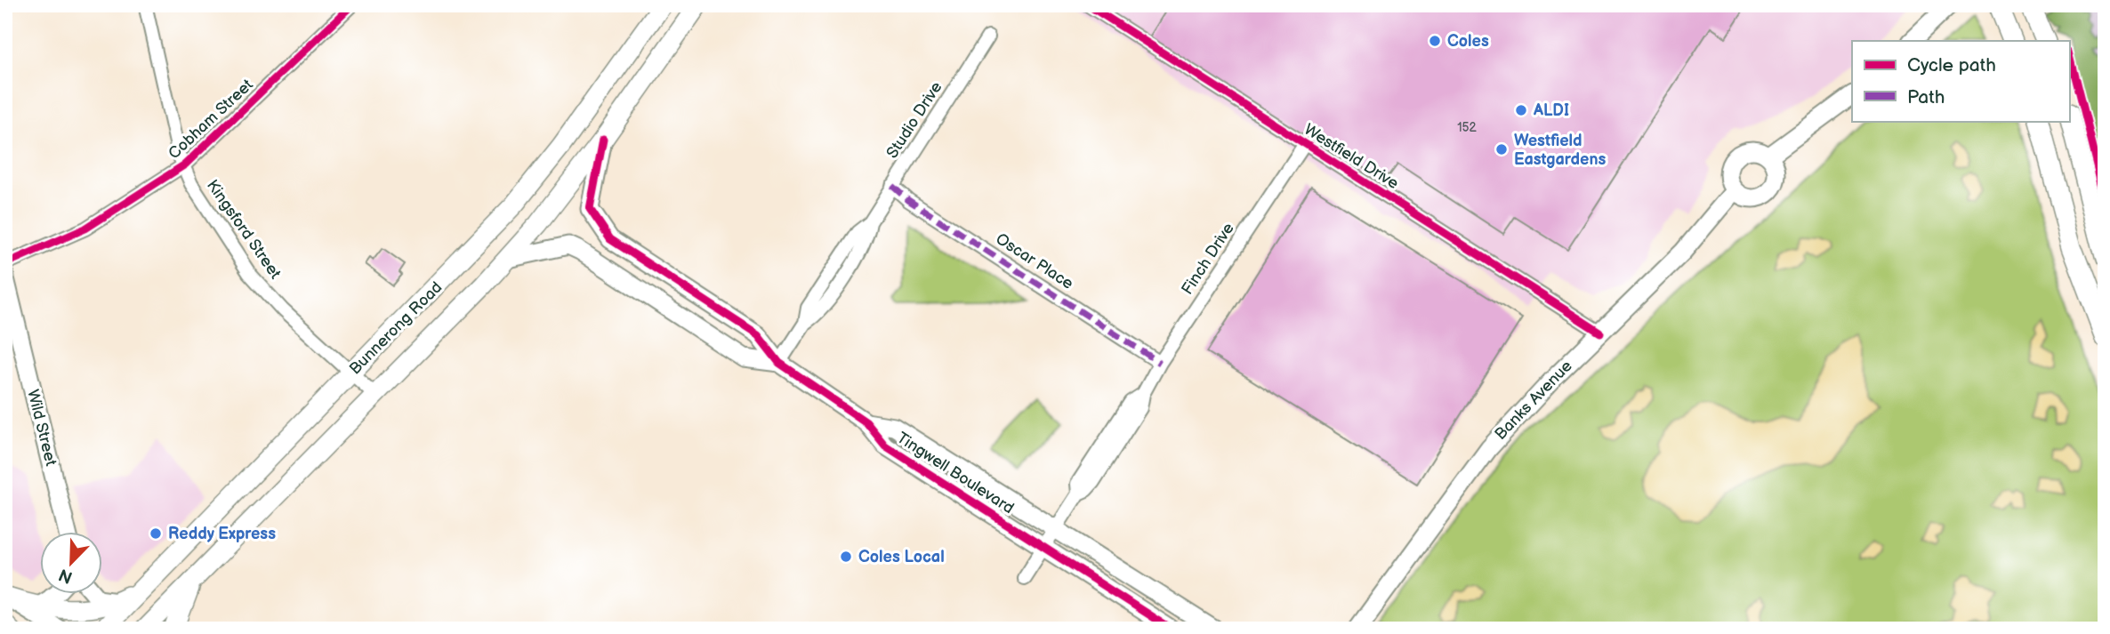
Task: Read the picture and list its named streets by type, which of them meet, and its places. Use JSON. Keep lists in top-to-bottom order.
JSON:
{
  "streets": {
    "main road": ["Bunnerong Road"],
    "street": [
      "Cobham Street",
      "Studio Drive",
      "Westfield Drive",
      "Kingsford Street",
      "Finch Drive",
      "Oscar Place",
      "Banks Avenue",
      "Wild Street",
      "Tingwell Boulevard"
    ]
  },
  "crossings": [
    ["Cobham Street", "Kingsford Street"],
    ["Studio Drive", "Oscar Place"],
    ["Studio Drive", "Tingwell Boulevard"],
    ["Westfield Drive", "Finch Drive"],
    ["Westfield Drive", "Banks Avenue"],
    ["Kingsford Street", "Bunnerong Road"],
    ["Finch Drive", "Oscar Place"],
    ["Finch Drive", "Tingwell Boulevard"],
    ["Bunnerong Road", "Tingwell Boulevard"]
  ],
  "places": [
    "Coles",
    "ALDI",
    "Westfield Eastgardens",
    "Reddy Express",
    "Coles Local"
  ],
  "house_numbers": ["152"],
  "legend": ["Cycle path", "Path"],
  "north": "bottom left"
}
